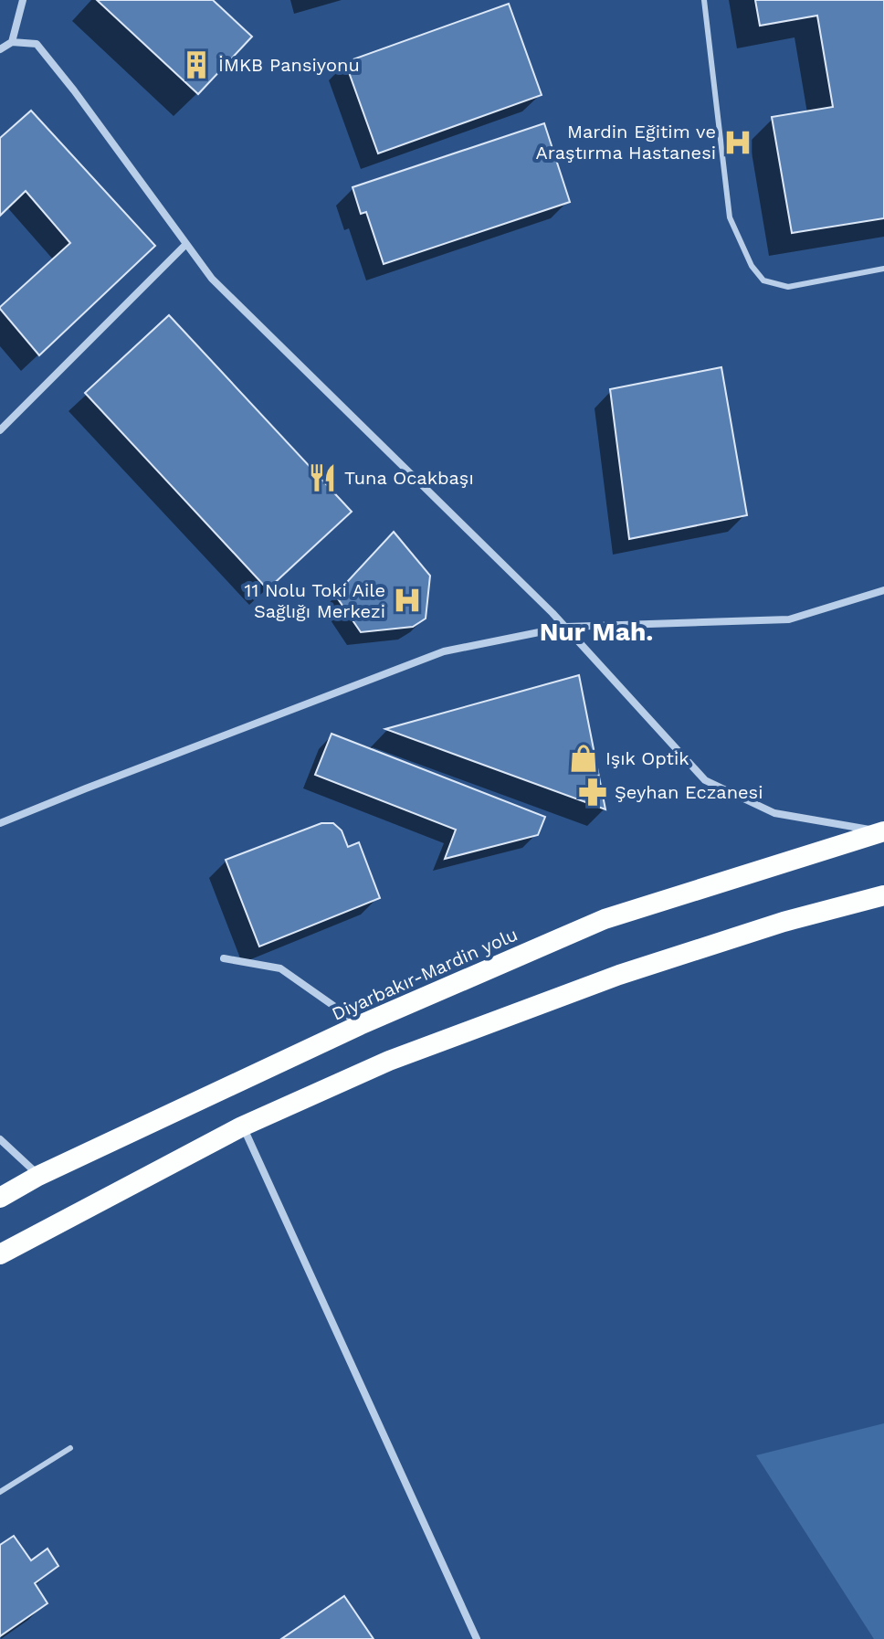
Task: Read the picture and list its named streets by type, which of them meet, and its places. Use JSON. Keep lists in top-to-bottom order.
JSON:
{
  "streets": {
    "highway": ["Diyarbakır-Mardin yolu"]
  },
  "districts": ["Nur Mah."],
  "places": {
    "building": ["İMKB Pansiyonu"],
    "hospital": ["Mardin Eğitim ve Araştırma Hastanesi", "11 Nolu Toki Aile Sağlığı Merkezi"],
    "restaurant": ["Tuna Ocakbaşı"],
    "shop": ["Işık Optik"],
    "pharmacy": ["Şeyhan Eczanesi"]
  }
}
